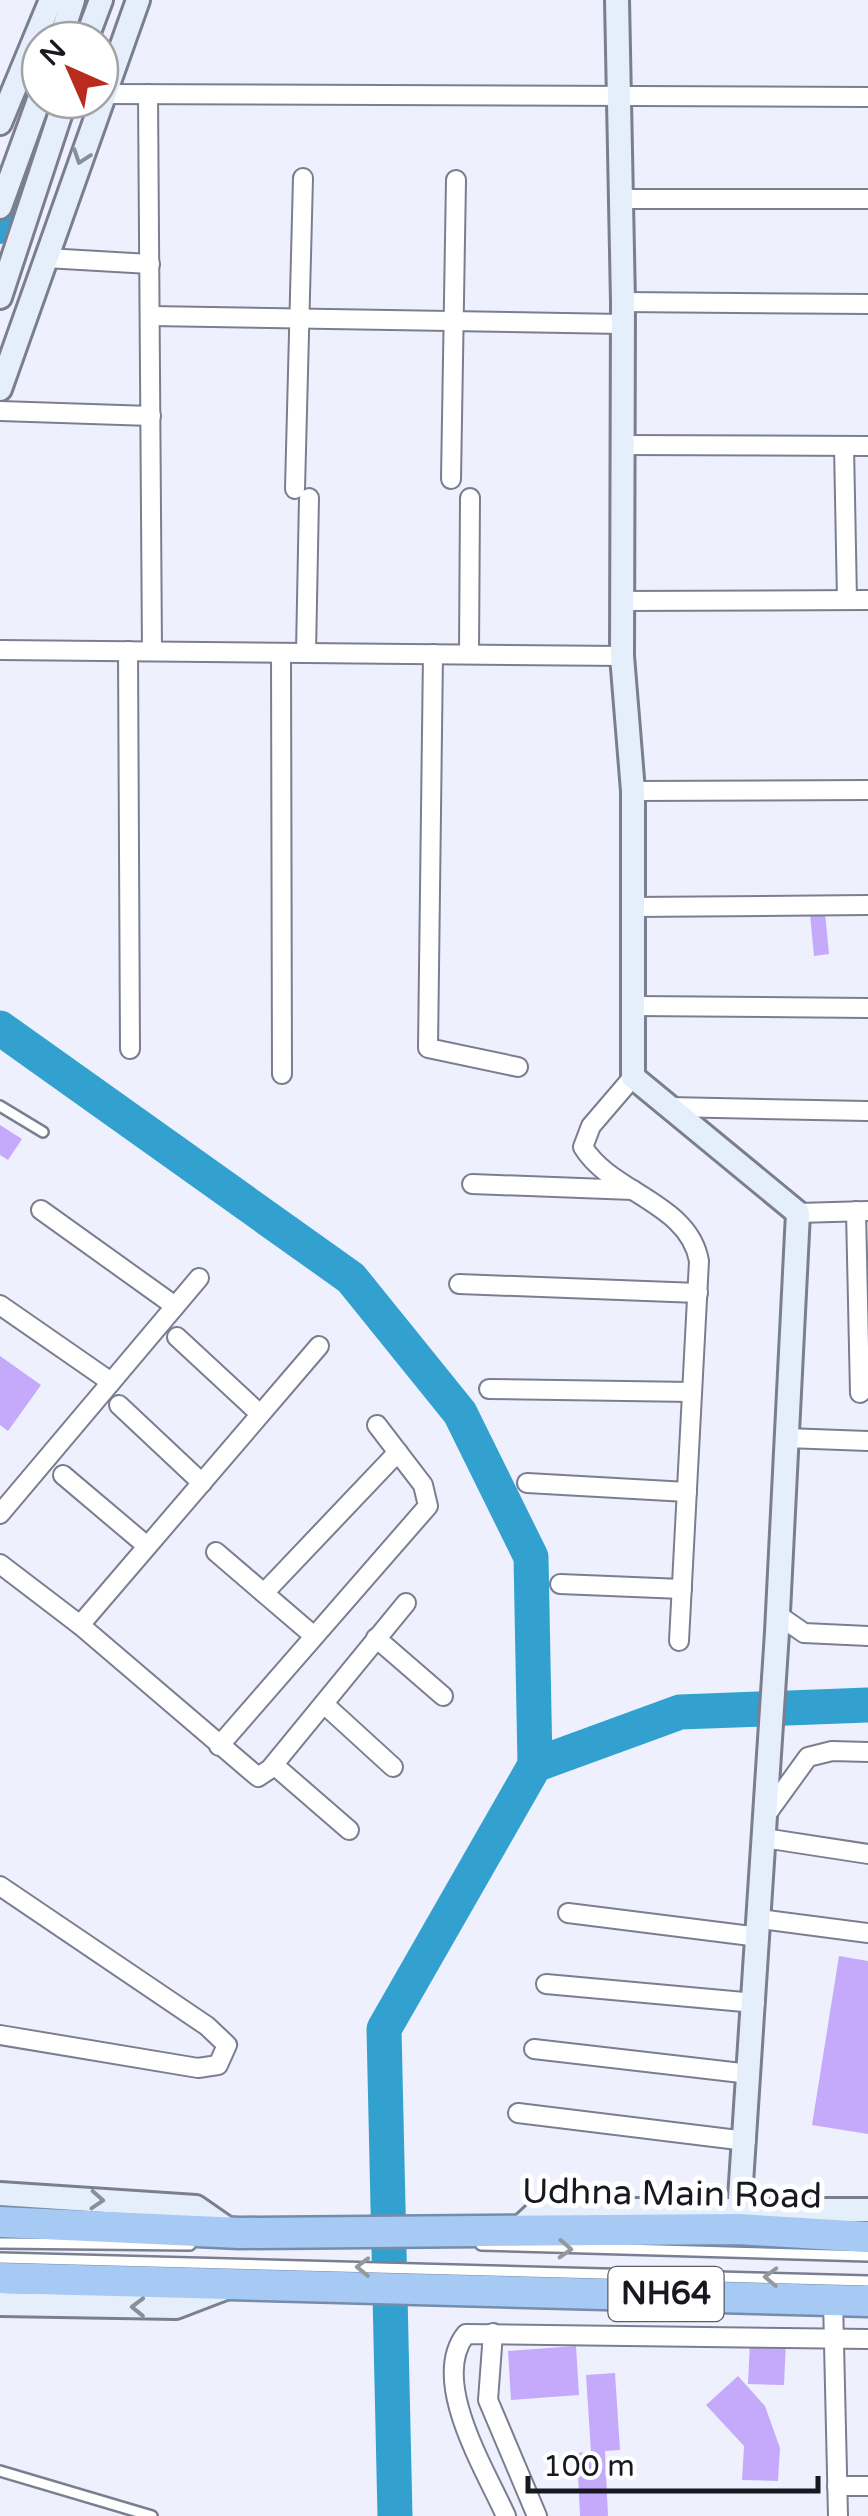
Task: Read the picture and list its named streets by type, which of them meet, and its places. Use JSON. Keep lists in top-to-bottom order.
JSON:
{
  "streets": {
    "highway": ["Udhna Main Road", "NH64"]
  },
  "crossings": [
    ["Udhna Main Road", "NH64"]
  ],
  "scale_bar": "100 m",
  "north": "top left"
}
